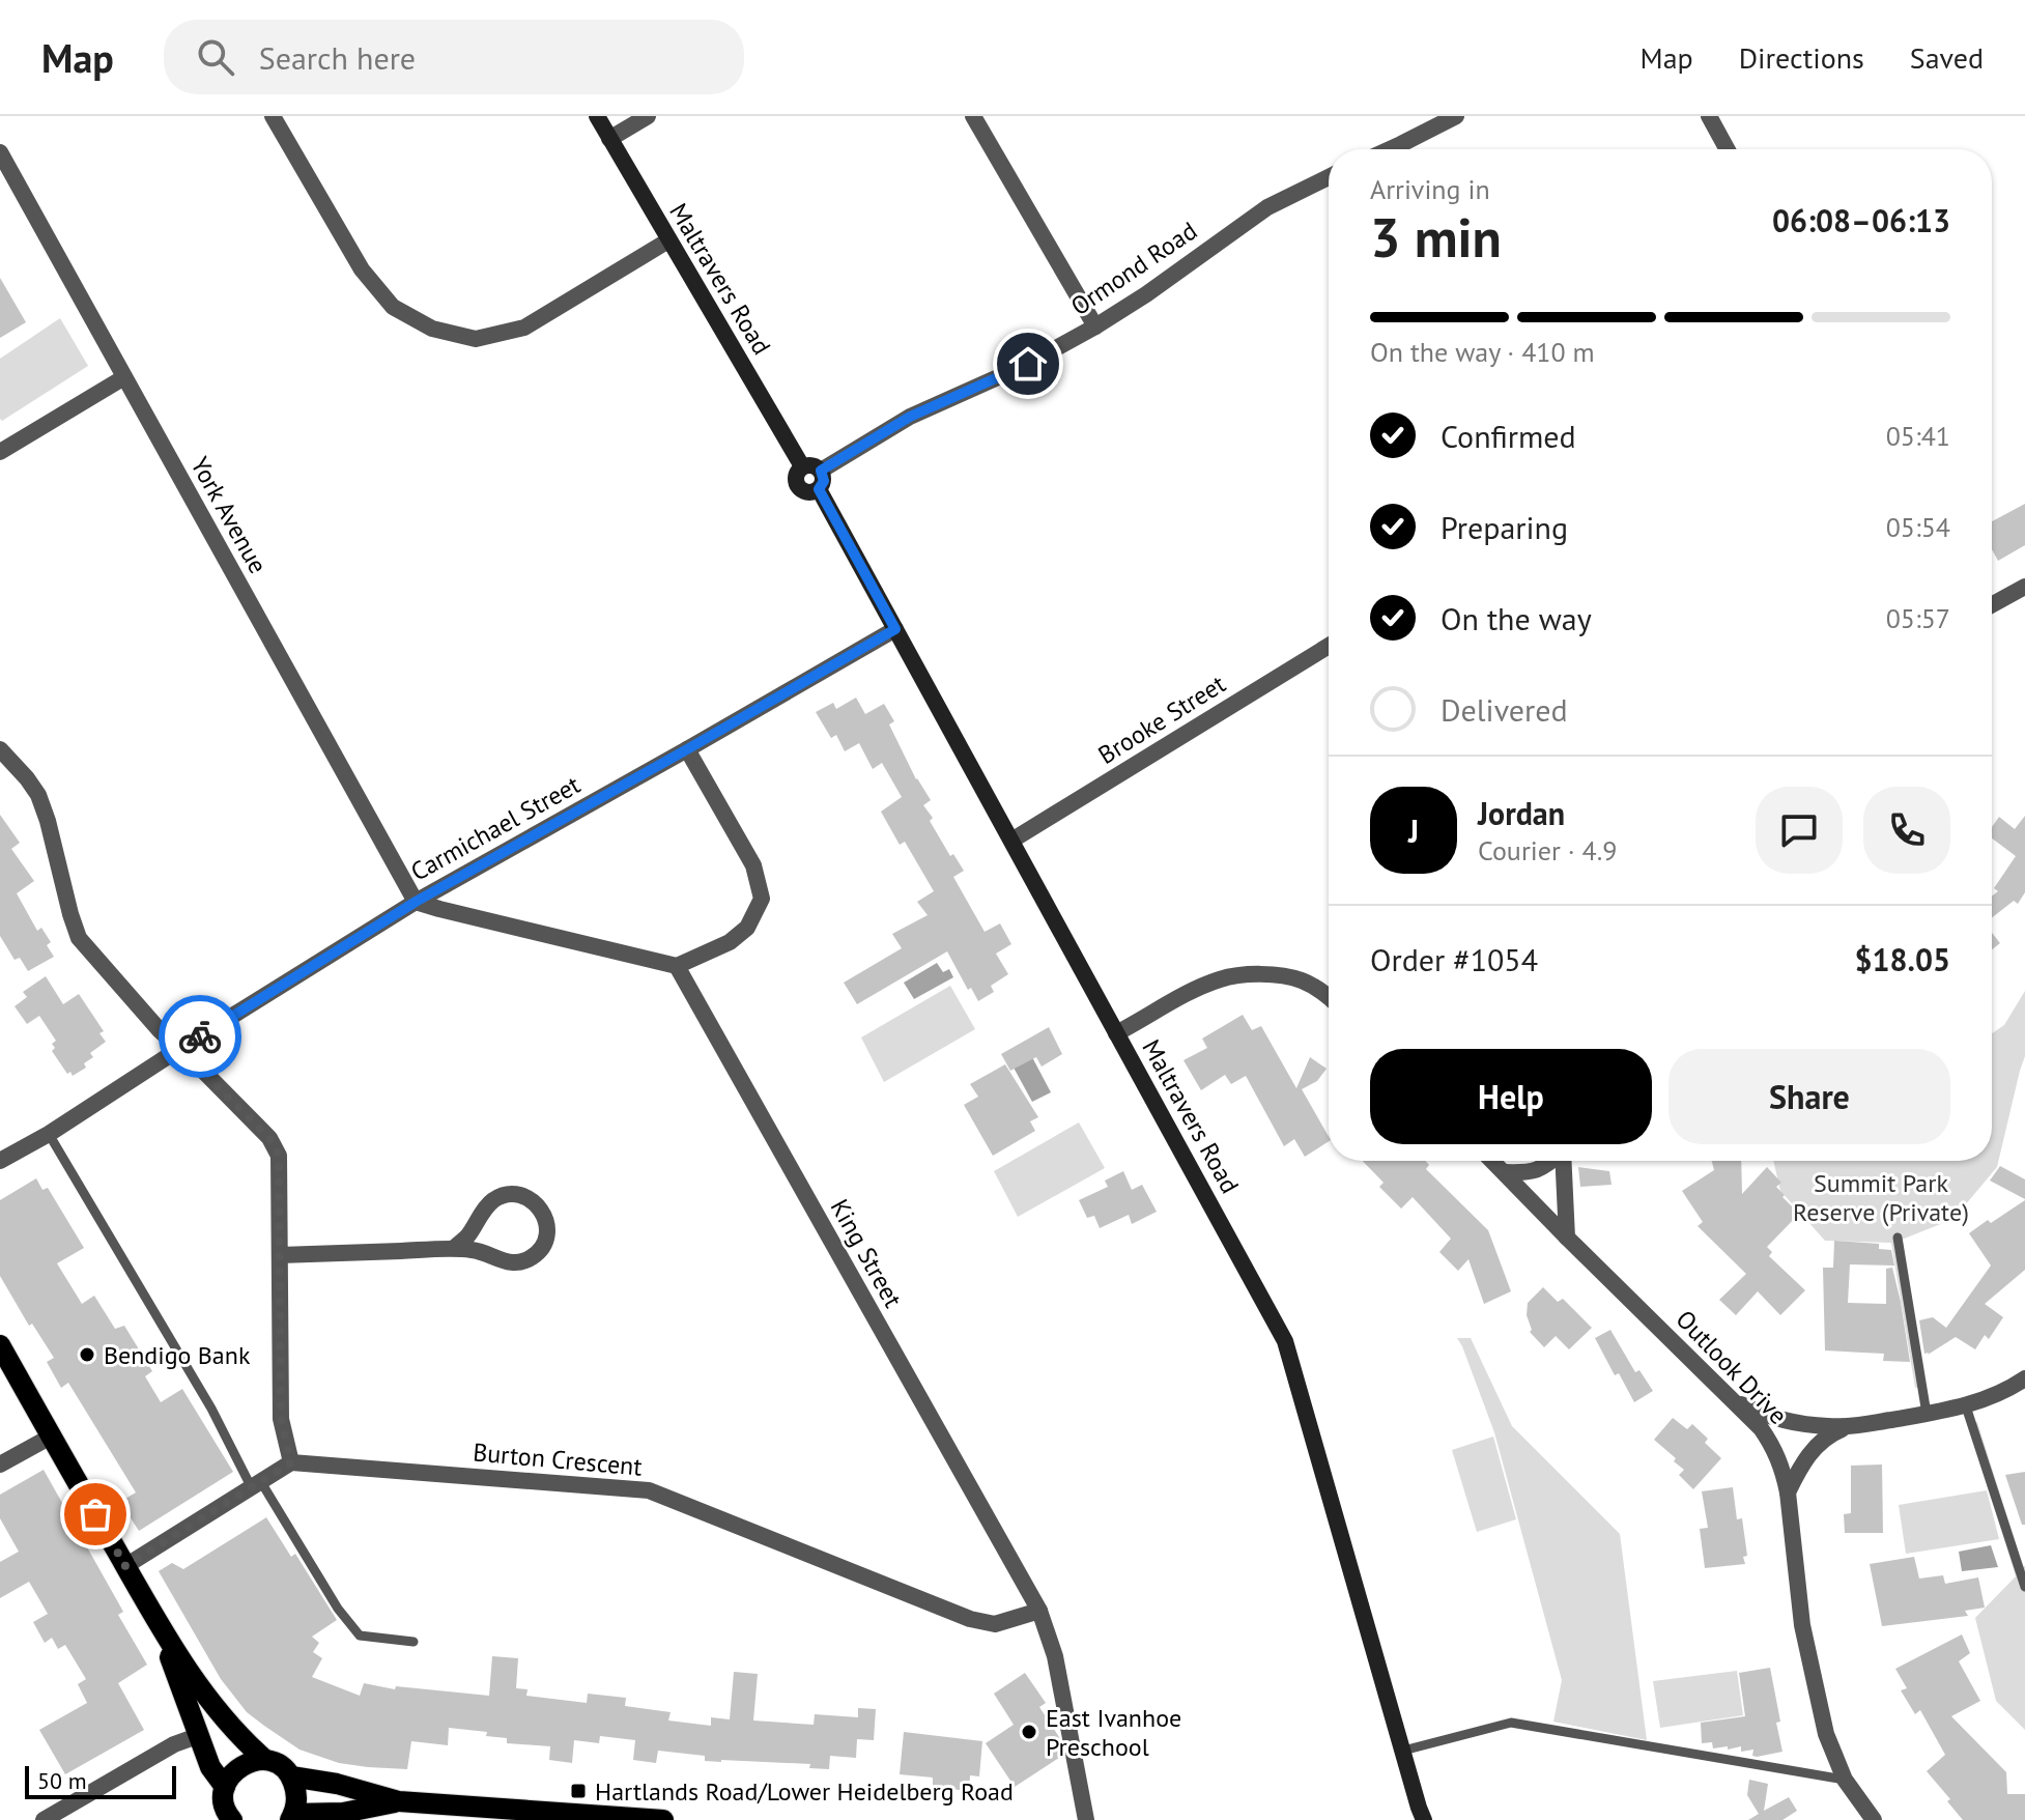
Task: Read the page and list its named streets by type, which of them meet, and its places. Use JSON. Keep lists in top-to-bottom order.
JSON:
{
  "streets": {
    "street": [
      "Ormond Road",
      "Maltravers Road",
      "York Avenue",
      "Brooke Street",
      "Carmichael Street",
      "King Street",
      "Outlook Drive",
      "Burton Crescent"
    ]
  },
  "crossings": [
    ["Ormond Road", "Maltravers Road"],
    ["Maltravers Road", "Brooke Street"],
    ["Maltravers Road", "Carmichael Street"],
    ["York Avenue", "Carmichael Street"],
    ["King Street", "Burton Crescent"]
  ],
  "parks": ["Summit Park Reserve (Private)"],
  "places": {
    "other": ["Bendigo Bank", "East Ivanhoe Preschool"],
    "transit": ["Hartlands Road/Lower Heidelberg Road"]
  },
  "scale_bar": "50 m",
  "page": {
    "header": "Map",
    "search": "Search here",
    "nav": ["Map", "Directions", "Saved"],
    "heading": ["3 min", "Arriving in", "06:08–06:13"],
    "panel": [
      "Jordan",
      "Courier · 4.9",
      "Order #1054",
      "$18.05"
    ],
    "bar": "On the way · 410 m",
    "list": [
      ["Confirmed", "05:41"],
      ["Preparing", "05:54"],
      ["On the way", "05:57"],
      "Delivered"
    ],
    "round": "J",
    "buttons": ["Help", "Share"],
    "scale": "50 m"
  }
}
